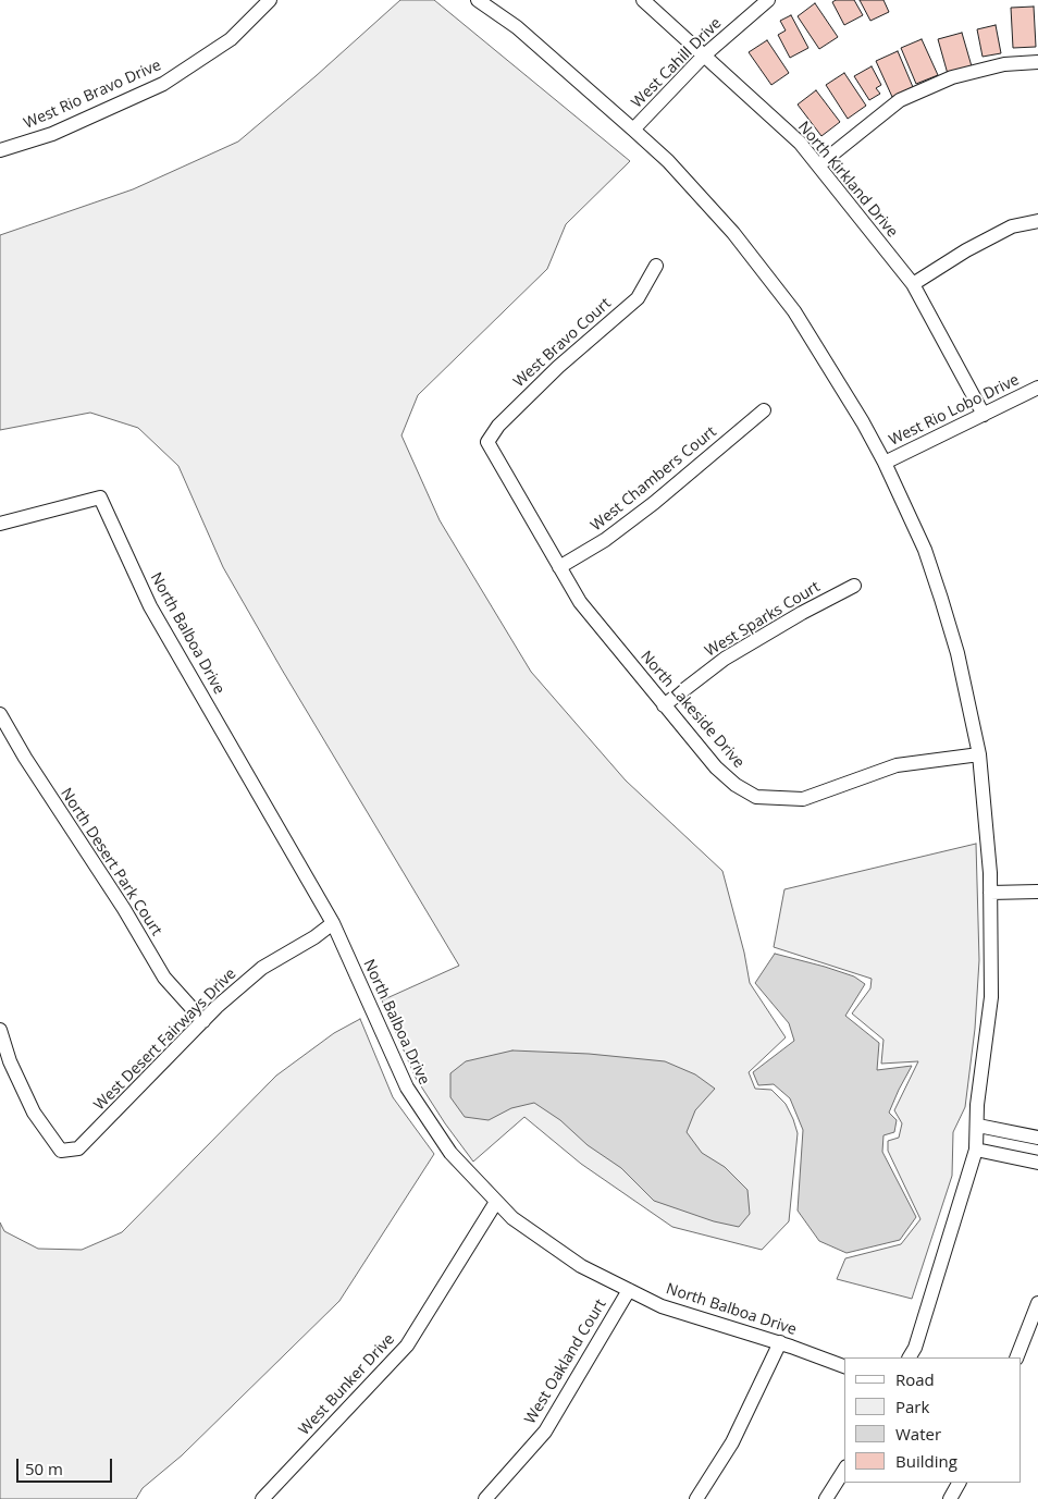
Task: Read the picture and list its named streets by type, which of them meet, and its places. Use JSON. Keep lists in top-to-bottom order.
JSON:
{
  "streets": {
    "street": [
      "West Cahill Drive",
      "West Rio Bravo Drive",
      "North Kirkland Drive",
      "West Bravo Court",
      "West Rio Lobo Drive",
      "West Chambers Court",
      "West Sparks Court",
      "North Balboa Drive",
      "North Lakeside Drive",
      "North Desert Park Court",
      "West Desert Fairways Drive",
      "West Oakland Court",
      "West Bunker Drive"
    ]
  },
  "crossings": [
    ["West Cahill Drive", "North Kirkland Drive"],
    ["North Kirkland Drive", "West Rio Lobo Drive"],
    ["West Bravo Court", "North Lakeside Drive"],
    ["West Chambers Court", "North Lakeside Drive"],
    ["West Sparks Court", "North Lakeside Drive"],
    ["North Balboa Drive", "West Desert Fairways Drive"],
    ["North Balboa Drive", "West Oakland Court"],
    ["North Balboa Drive", "West Bunker Drive"],
    ["North Desert Park Court", "West Desert Fairways Drive"]
  ],
  "legend": [
    "Road",
    "Park",
    "Water",
    "Building"
  ],
  "scale_bar": "50 m"
}
